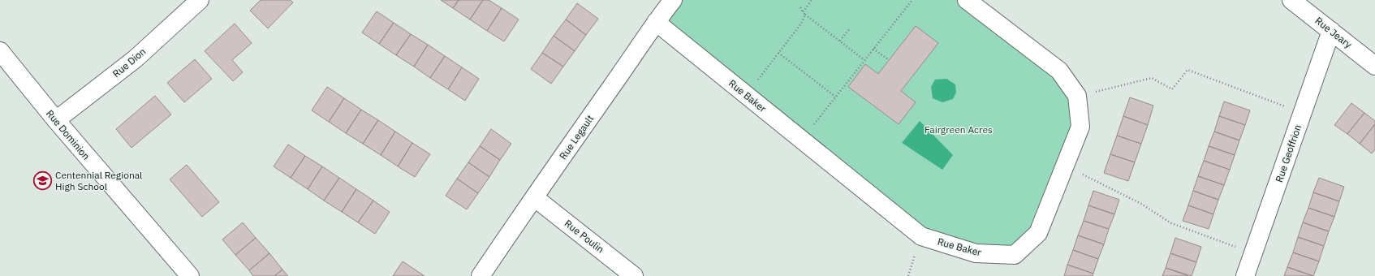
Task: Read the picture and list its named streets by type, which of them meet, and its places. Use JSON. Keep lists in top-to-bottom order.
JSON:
{
  "streets": {
    "street": [
      "Rue Jeary",
      "Rue Dion",
      "Rue Baker",
      "Rue Dominion",
      "Rue Legault",
      "Rue Geoffrion",
      "Rue Poulin"
    ]
  },
  "crossings": [
    ["Rue Jeary", "Rue Geoffrion"],
    ["Rue Dion", "Rue Dominion"],
    ["Rue Baker", "Rue Legault"],
    ["Rue Legault", "Rue Poulin"]
  ],
  "parks": ["Fairgreen Acres"],
  "places": {
    "school or university": ["Centennial Regional High School"]
  }
}
